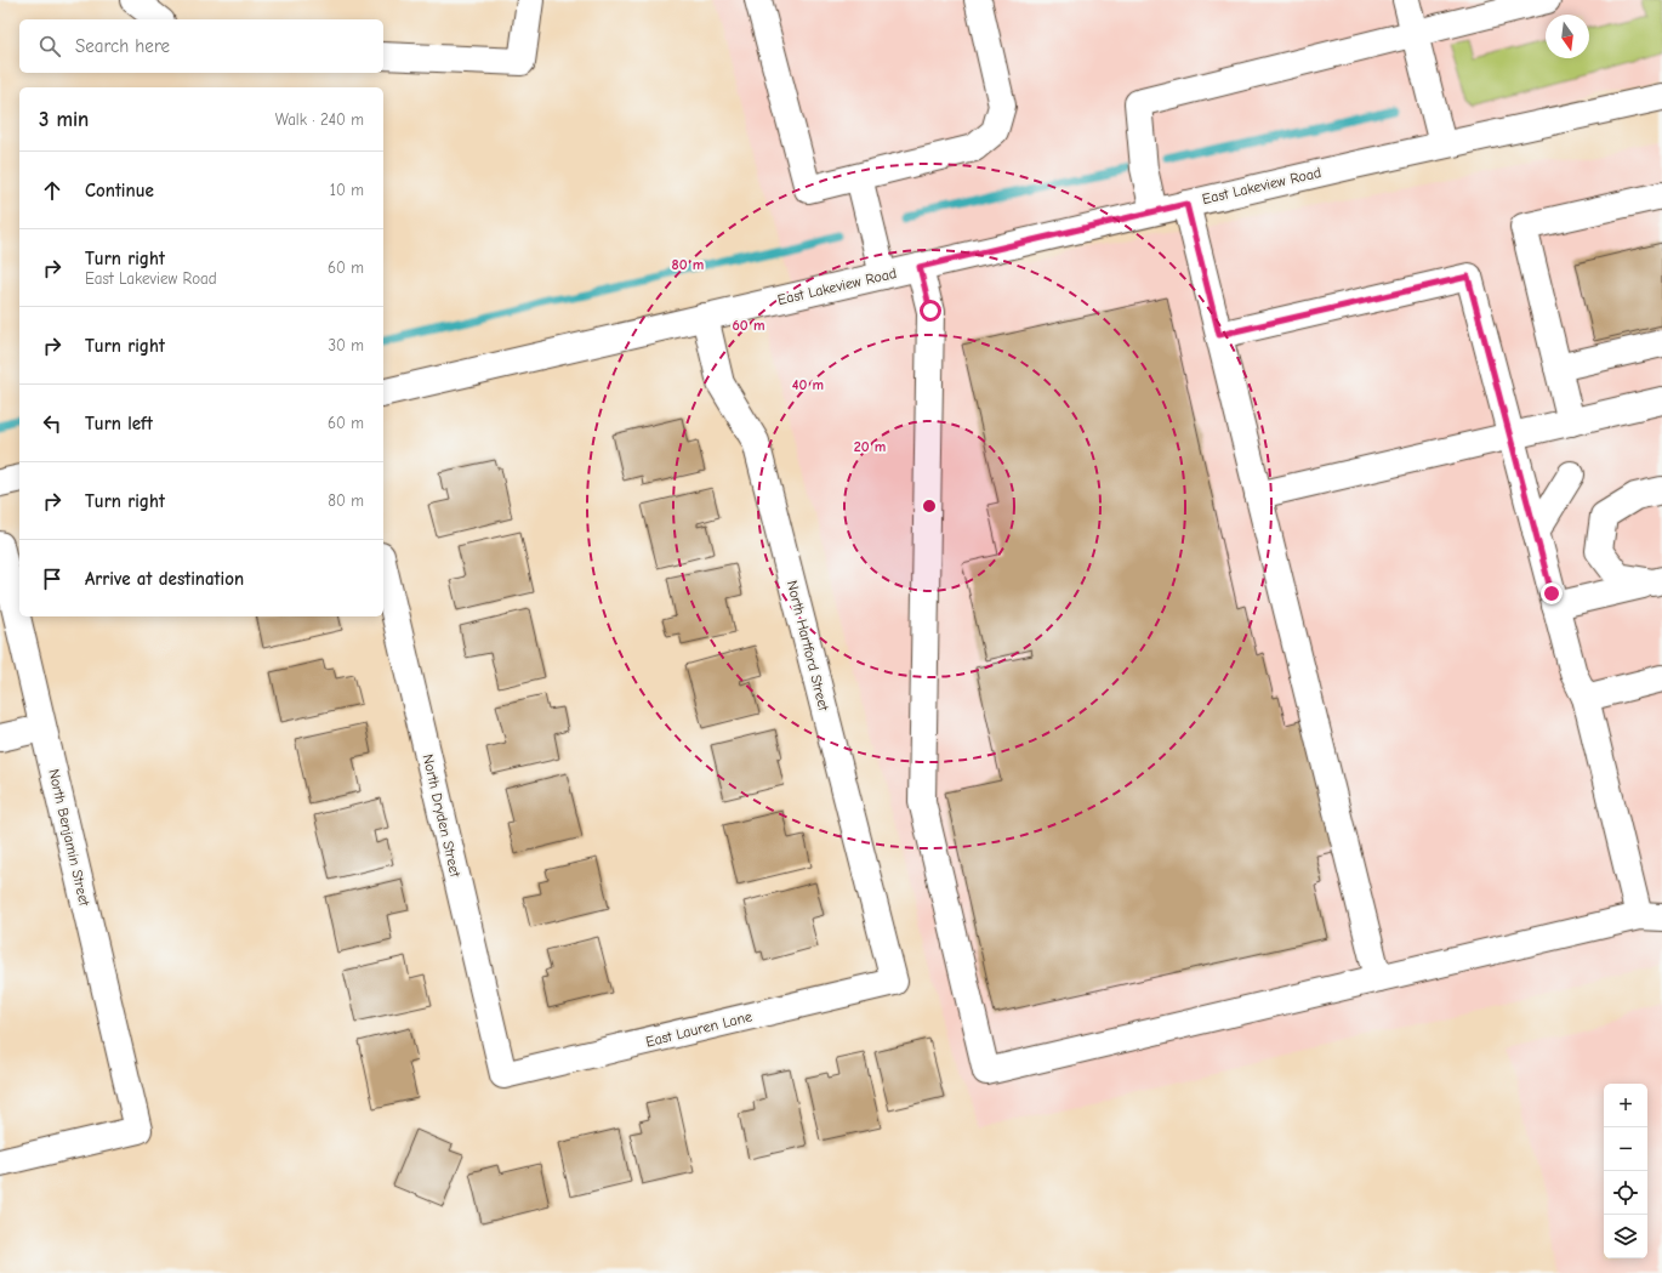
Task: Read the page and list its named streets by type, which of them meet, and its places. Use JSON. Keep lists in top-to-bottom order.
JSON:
{
  "streets": {
    "street": [
      "East Lakeview Road",
      "North Hartford Street",
      "North Dryden Street",
      "North Benjamin Street",
      "East Lauren Lane"
    ]
  },
  "crossings": [
    ["East Lakeview Road", "North Hartford Street"],
    ["North Hartford Street", "East Lauren Lane"],
    ["North Dryden Street", "East Lauren Lane"]
  ],
  "north": "bottom",
  "page": {
    "search": "Search here",
    "heading": ["3 min", "Walk · 240 m"],
    "list": [
      ["Continue", "10 m"],
      ["Turn right", "East Lakeview Road", "60 m"],
      ["Turn right", "30 m"],
      ["Turn left", "60 m"],
      ["Turn right", "80 m"],
      "Arrive at destination"
    ],
    "map_buttons": ["+", "−"]
  },
  "rings": [
    "80 m",
    "60 m",
    "40 m",
    "20 m"
  ]
}
